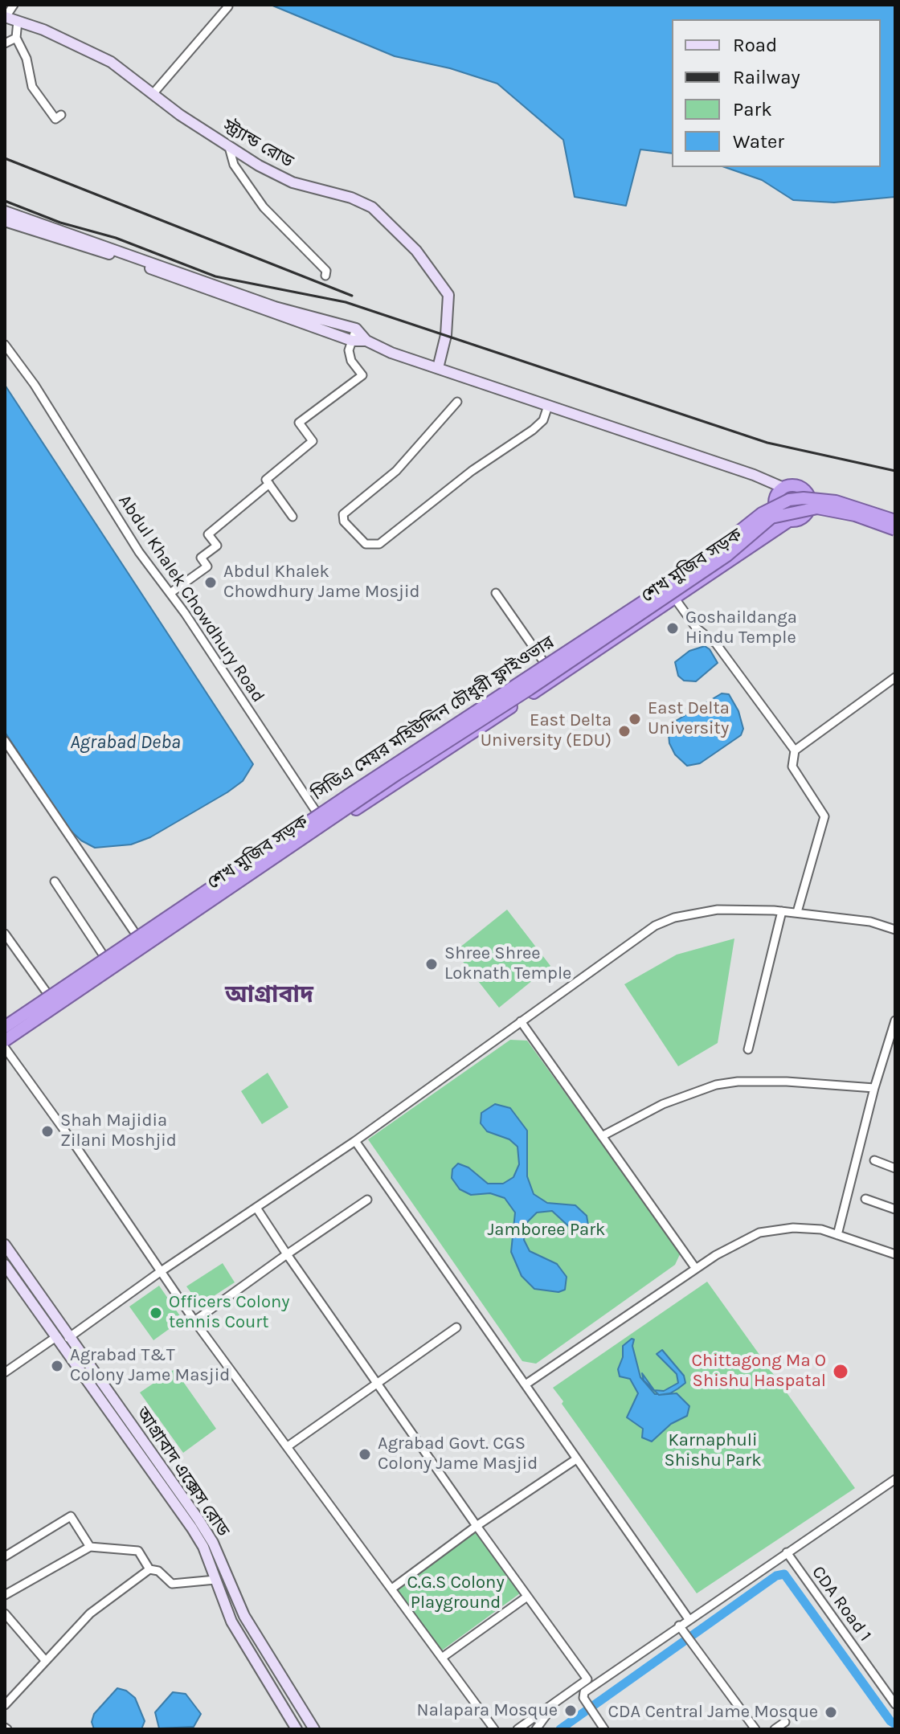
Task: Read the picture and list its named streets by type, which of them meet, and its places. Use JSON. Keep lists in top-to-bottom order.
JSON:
{
  "streets": {
    "highway": ["শেখ মুজিব সড়ক", "সিডিএ মেয়র মহিউদ্দিন চৌধুরী ফ্লাইওভার"],
    "main road": ["স্ট্র্যান্ড রোড", "আগ্রাবাদ এক্সেস রোড"],
    "street": ["Abdul Khalek Chowdhury Road", "CDA Road 1"]
  },
  "crossings": [
    ["শেখ মুজিব সড়ক", "Abdul Khalek Chowdhury Road"],
    ["শেখ মুজিব সড়ক", "সিডিএ মেয়র মহিউদ্দিন চৌধুরী ফ্লাইওভার"]
  ],
  "districts": ["আগ্রাবাদ"],
  "water": ["Agrabad Deba"],
  "parks": ["Jamboree Park", "Karnaphuli Shishu Park", "C.G.S Colony Playground"],
  "places": [
    "Abdul Khalek Chowdhury Jame Mosjid",
    "Goshaildanga Hindu Temple",
    "East Delta University",
    "East Delta University (EDU)",
    "Shree Shree Loknath Temple",
    "Shah Majidia Zilani Moshjid",
    "Officers Colony tennis Court",
    "Agrabad T&T Colony Jame Masjid",
    "Chittagong Ma O Shishu Haspatal",
    "Agrabad Govt. CGS Colony Jame Masjid",
    "Nalapara Mosque",
    "CDA Central Jame Mosque"
  ],
  "legend": [
    "Road",
    "Railway",
    "Park",
    "Water"
  ]
}
